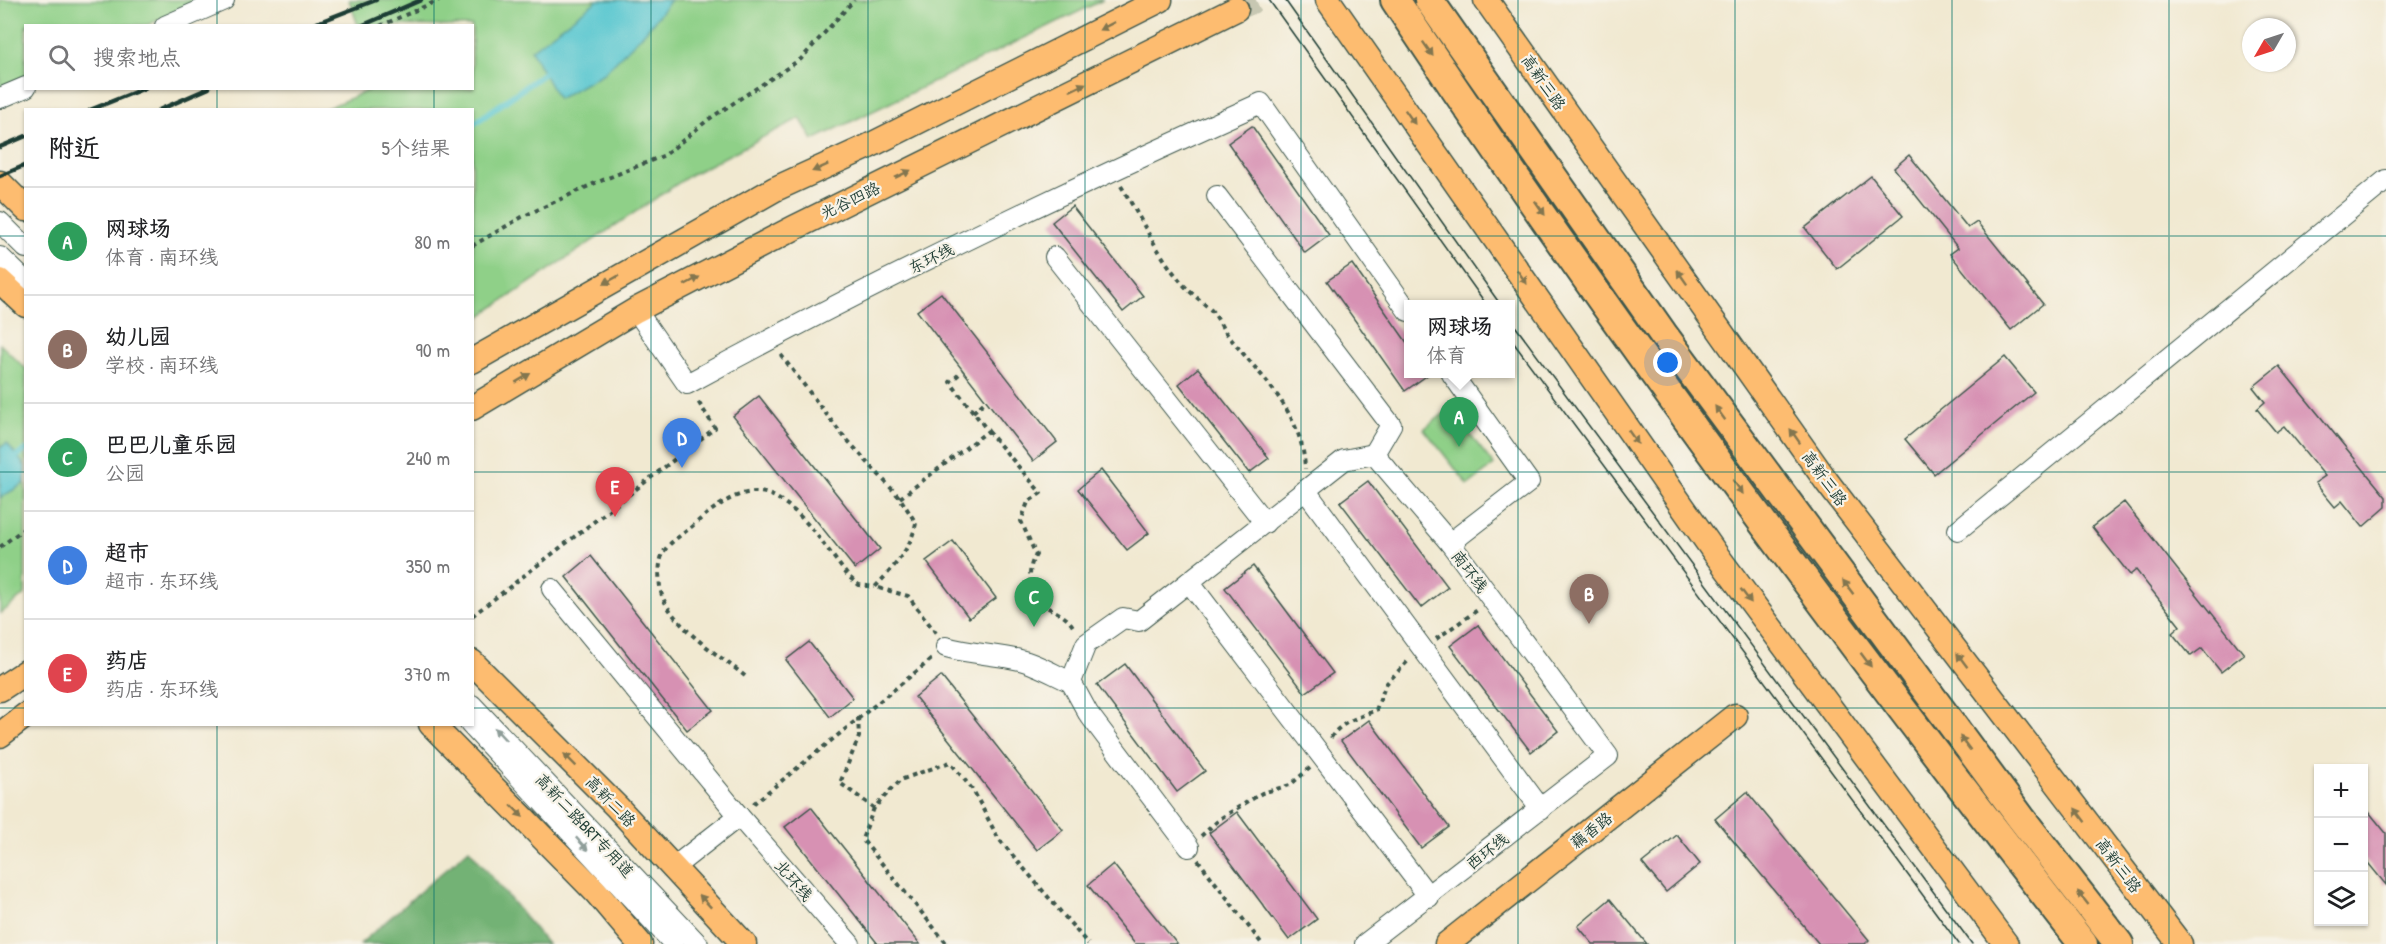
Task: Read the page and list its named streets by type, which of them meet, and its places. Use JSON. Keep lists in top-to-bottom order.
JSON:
{
  "streets": {
    "main road": [
      "高新三路",
      "光谷四路",
      "高新二路",
      "藕香路"
    ],
    "street": [
      "东环线",
      "南环线",
      "高新二路BRT专用道",
      "西环线",
      "北环线"
    ]
  },
  "crossings": [
    ["南环线", "西环线"]
  ],
  "north": "bottom left",
  "page": {
    "search": "搜索地点",
    "heading": ["附近", "5个结果"],
    "list": [
      {
        "mark": "A",
        "name": "网球场",
        "note": "体育 · 南环线",
        "value": "80 m"
      },
      {
        "mark": "B",
        "name": "幼儿园",
        "note": "学校 · 南环线",
        "value": "90 m"
      },
      {
        "mark": "C",
        "name": "巴巴儿童乐园",
        "note": "公园",
        "value": "240 m"
      },
      {
        "mark": "D",
        "name": "超市",
        "note": "超市 · 东环线",
        "value": "350 m"
      },
      {
        "mark": "E",
        "name": "药店",
        "note": "药店 · 东环线",
        "value": "370 m"
      }
    ],
    "popup": ["网球场", "体育"],
    "pins": [
      "A",
      "D",
      "E",
      "B",
      "C"
    ],
    "map_buttons": ["+", "−"]
  }
}
